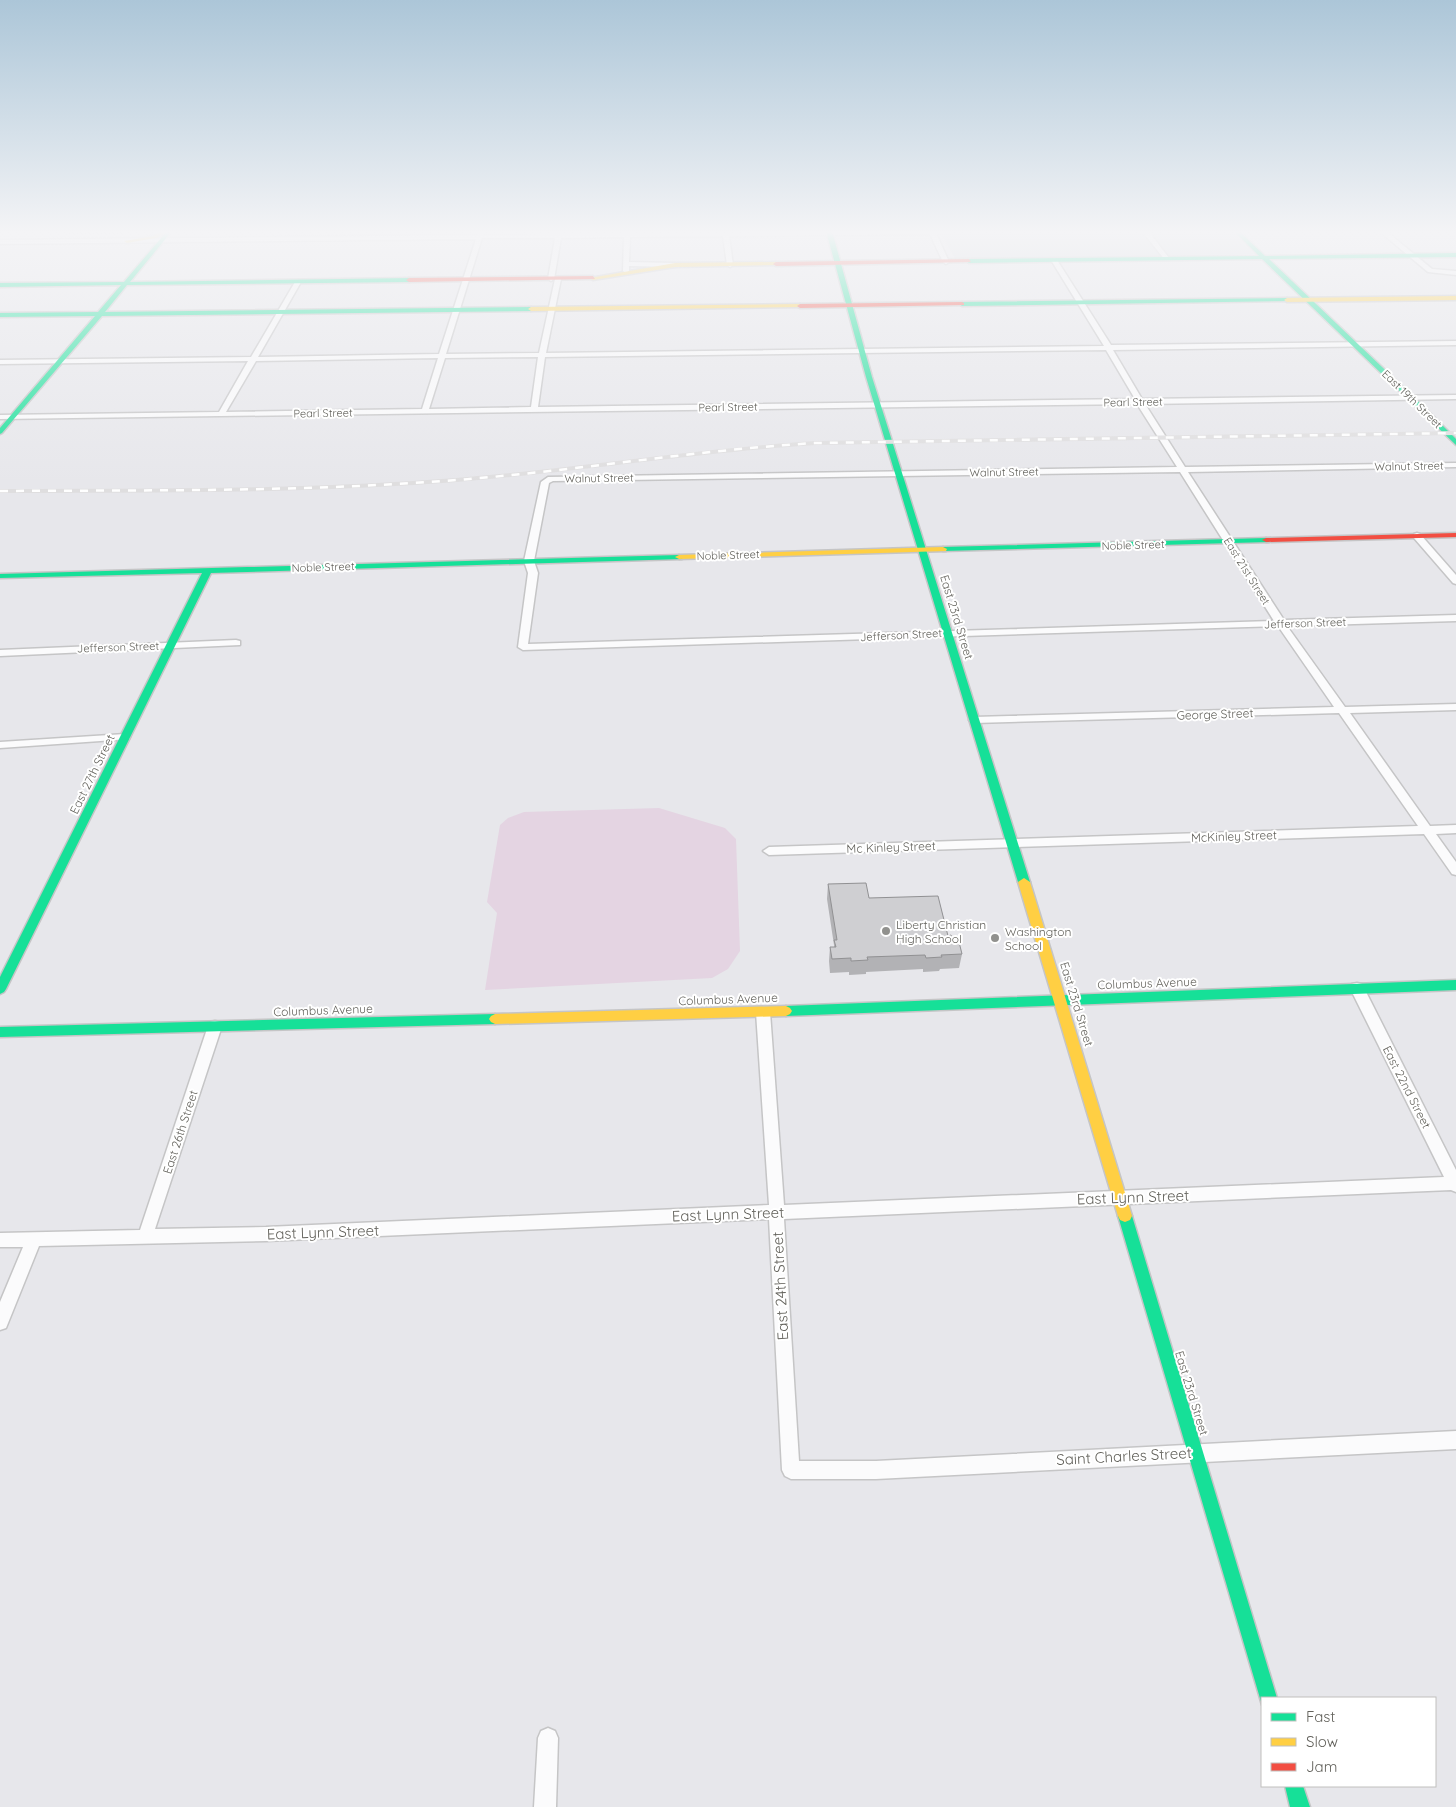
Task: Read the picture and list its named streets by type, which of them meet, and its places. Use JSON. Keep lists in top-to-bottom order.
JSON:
{
  "streets": {
    "street": [
      "East 19th Street",
      "Pearl Street",
      "Walnut Street",
      "Noble Street",
      "East 21st Street",
      "East 23rd Street",
      "Jefferson Street",
      "George Street",
      "East 27th Street",
      "McKinley Street",
      "Mc Kinley Street",
      "Columbus Avenue",
      "East 22nd Street",
      "East 26th Street",
      "East Lynn Street",
      "East 24th Street",
      "Saint Charles Street"
    ]
  },
  "crossings": [
    ["East 19th Street", "Pearl Street"],
    ["Pearl Street", "East 21st Street"],
    ["Pearl Street", "East 23rd Street"],
    ["Walnut Street", "Noble Street"],
    ["Walnut Street", "East 21st Street"],
    ["Walnut Street", "East 23rd Street"],
    ["Walnut Street", "Jefferson Street"],
    ["Noble Street", "East 21st Street"],
    ["Noble Street", "East 23rd Street"],
    ["Noble Street", "Jefferson Street"],
    ["Noble Street", "East 27th Street"],
    ["East 21st Street", "Jefferson Street"],
    ["East 21st Street", "George Street"],
    ["East 21st Street", "McKinley Street"],
    ["East 23rd Street", "Jefferson Street"],
    ["East 23rd Street", "George Street"],
    ["East 23rd Street", "McKinley Street"],
    ["East 23rd Street", "Mc Kinley Street"],
    ["East 23rd Street", "Columbus Avenue"],
    ["East 23rd Street", "East Lynn Street"],
    ["East 23rd Street", "Saint Charles Street"],
    ["Jefferson Street", "East 27th Street"],
    ["McKinley Street", "Mc Kinley Street"],
    ["Columbus Avenue", "East 22nd Street"],
    ["Columbus Avenue", "East 26th Street"],
    ["Columbus Avenue", "East 24th Street"],
    ["East 22nd Street", "East Lynn Street"],
    ["East 26th Street", "East Lynn Street"],
    ["East Lynn Street", "East 24th Street"],
    ["East 24th Street", "Saint Charles Street"]
  ],
  "places": ["Liberty Christian High School", "Washington School"],
  "legend": ["Fast", "Slow", "Jam"]
}
